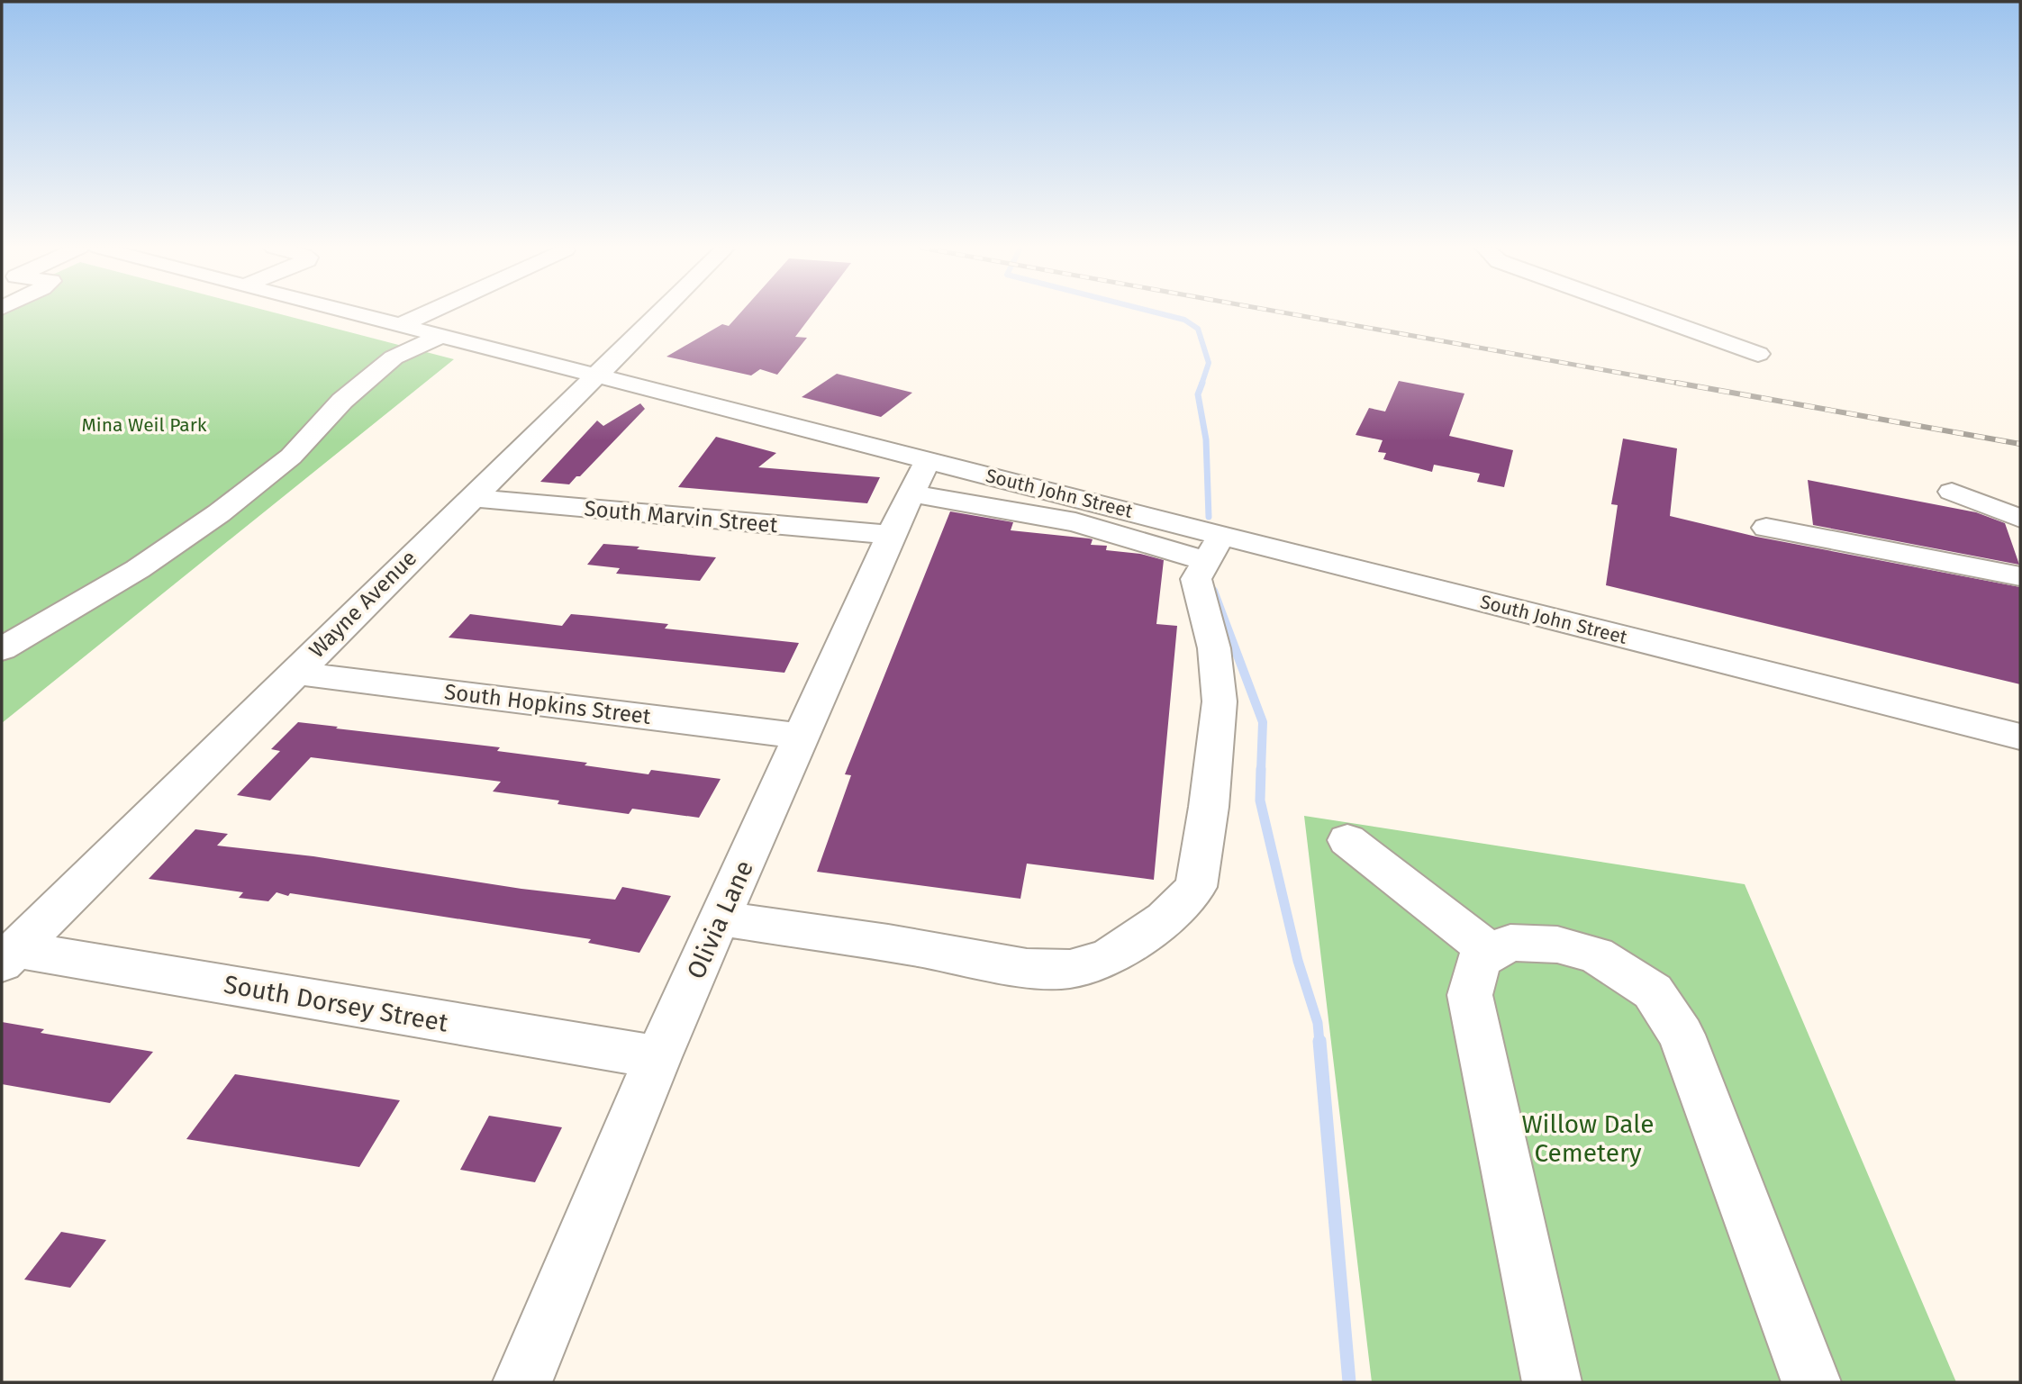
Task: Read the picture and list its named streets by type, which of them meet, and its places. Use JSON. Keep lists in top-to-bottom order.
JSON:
{
  "streets": {
    "street": [
      "South John Street",
      "South Marvin Street",
      "Wayne Avenue",
      "South Hopkins Street",
      "Olivia Lane",
      "South Dorsey Street"
    ]
  },
  "crossings": [
    ["South John Street", "Olivia Lane"],
    ["South Marvin Street", "Wayne Avenue"],
    ["South Marvin Street", "Olivia Lane"],
    ["Wayne Avenue", "South Hopkins Street"],
    ["Wayne Avenue", "South Dorsey Street"],
    ["South Hopkins Street", "Olivia Lane"],
    ["Olivia Lane", "South Dorsey Street"]
  ],
  "parks": ["Mina Weil Park", "Willow Dale Cemetery"]
}
